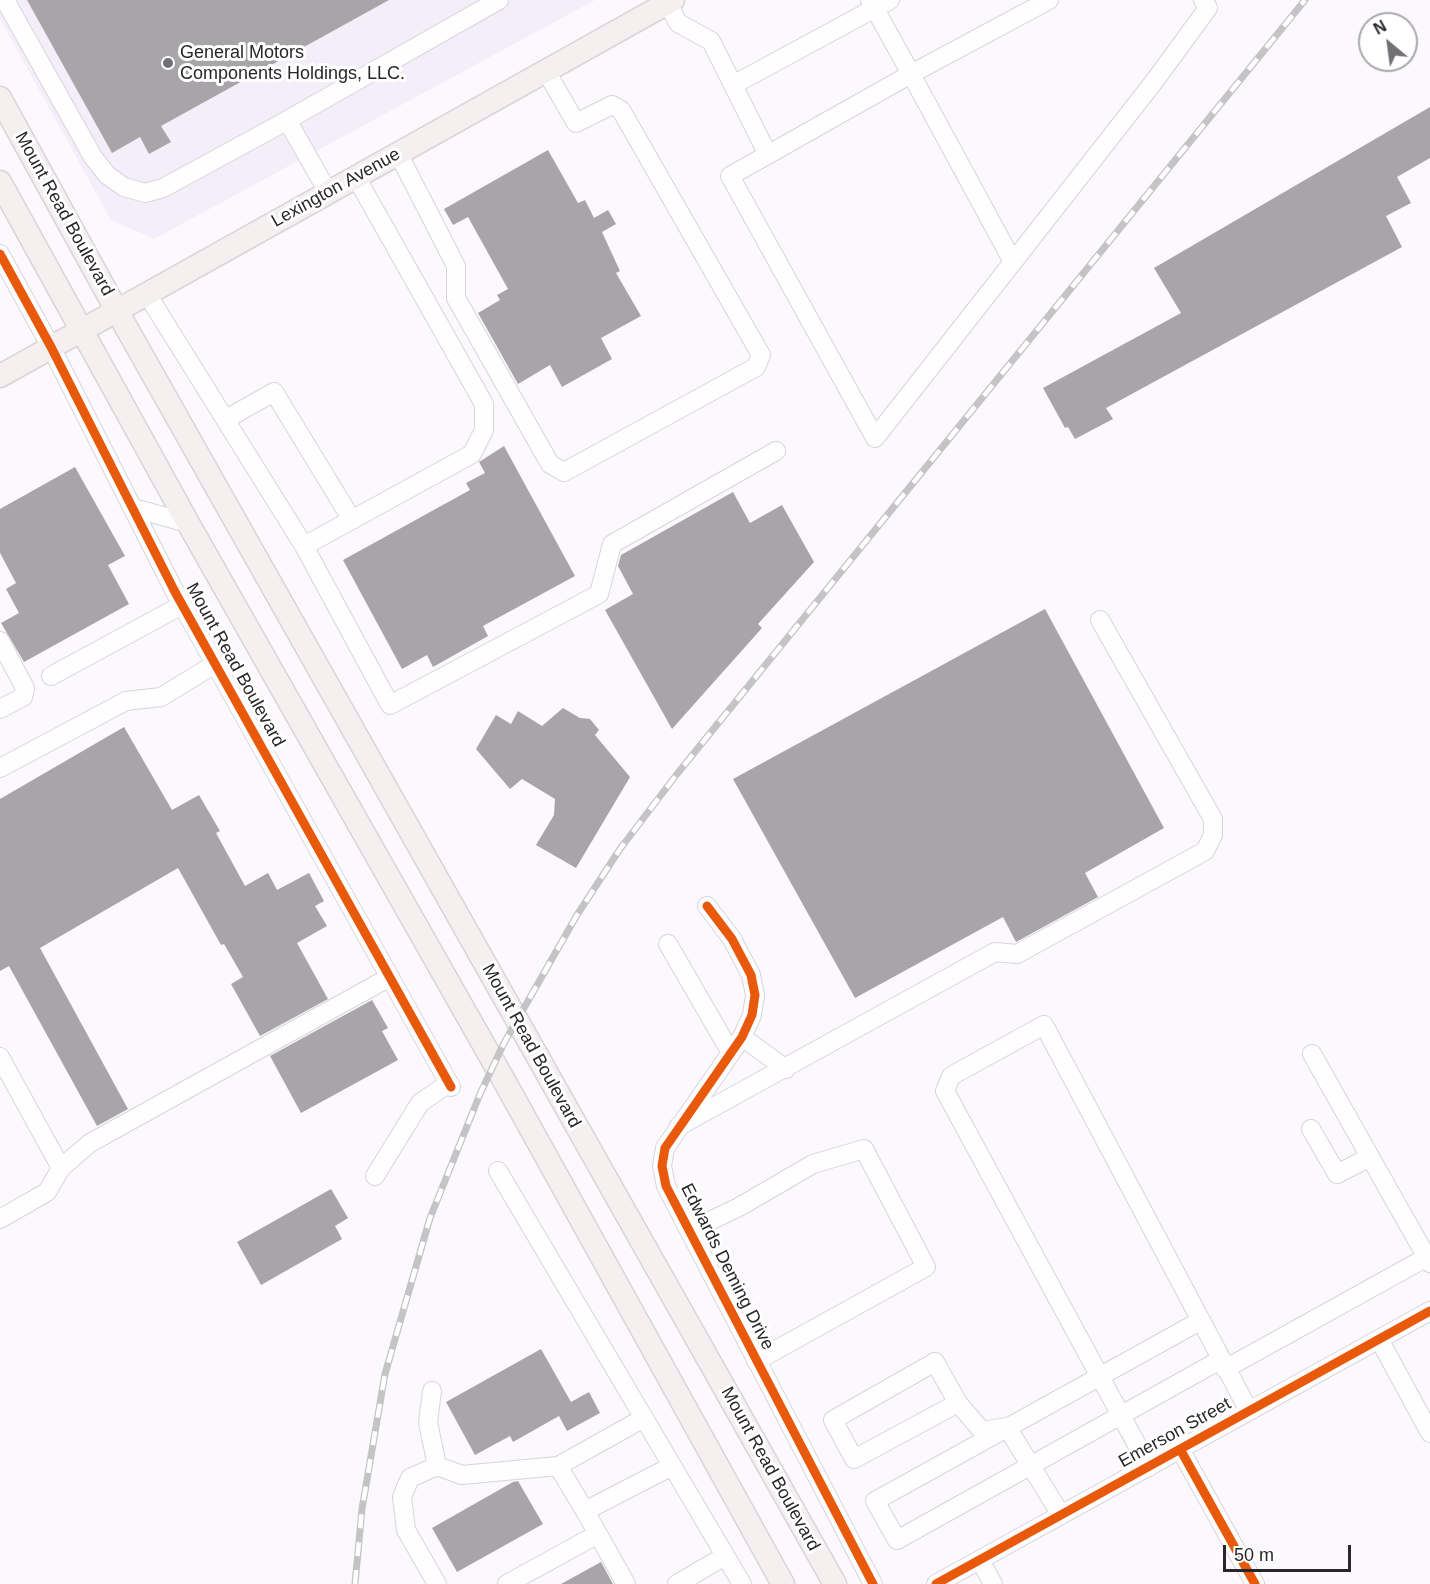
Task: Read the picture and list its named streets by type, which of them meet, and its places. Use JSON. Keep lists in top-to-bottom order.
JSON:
{
  "streets": {
    "main road": ["Lexington Avenue", "Mount Read Boulevard"],
    "street": ["Edwards Deming Drive", "Emerson Street"]
  },
  "crossings": [
    ["Lexington Avenue", "Mount Read Boulevard"]
  ],
  "places": ["General Motors Components Holdings, LLC."],
  "scale_bar": "50 m",
  "north": "top left"
}
